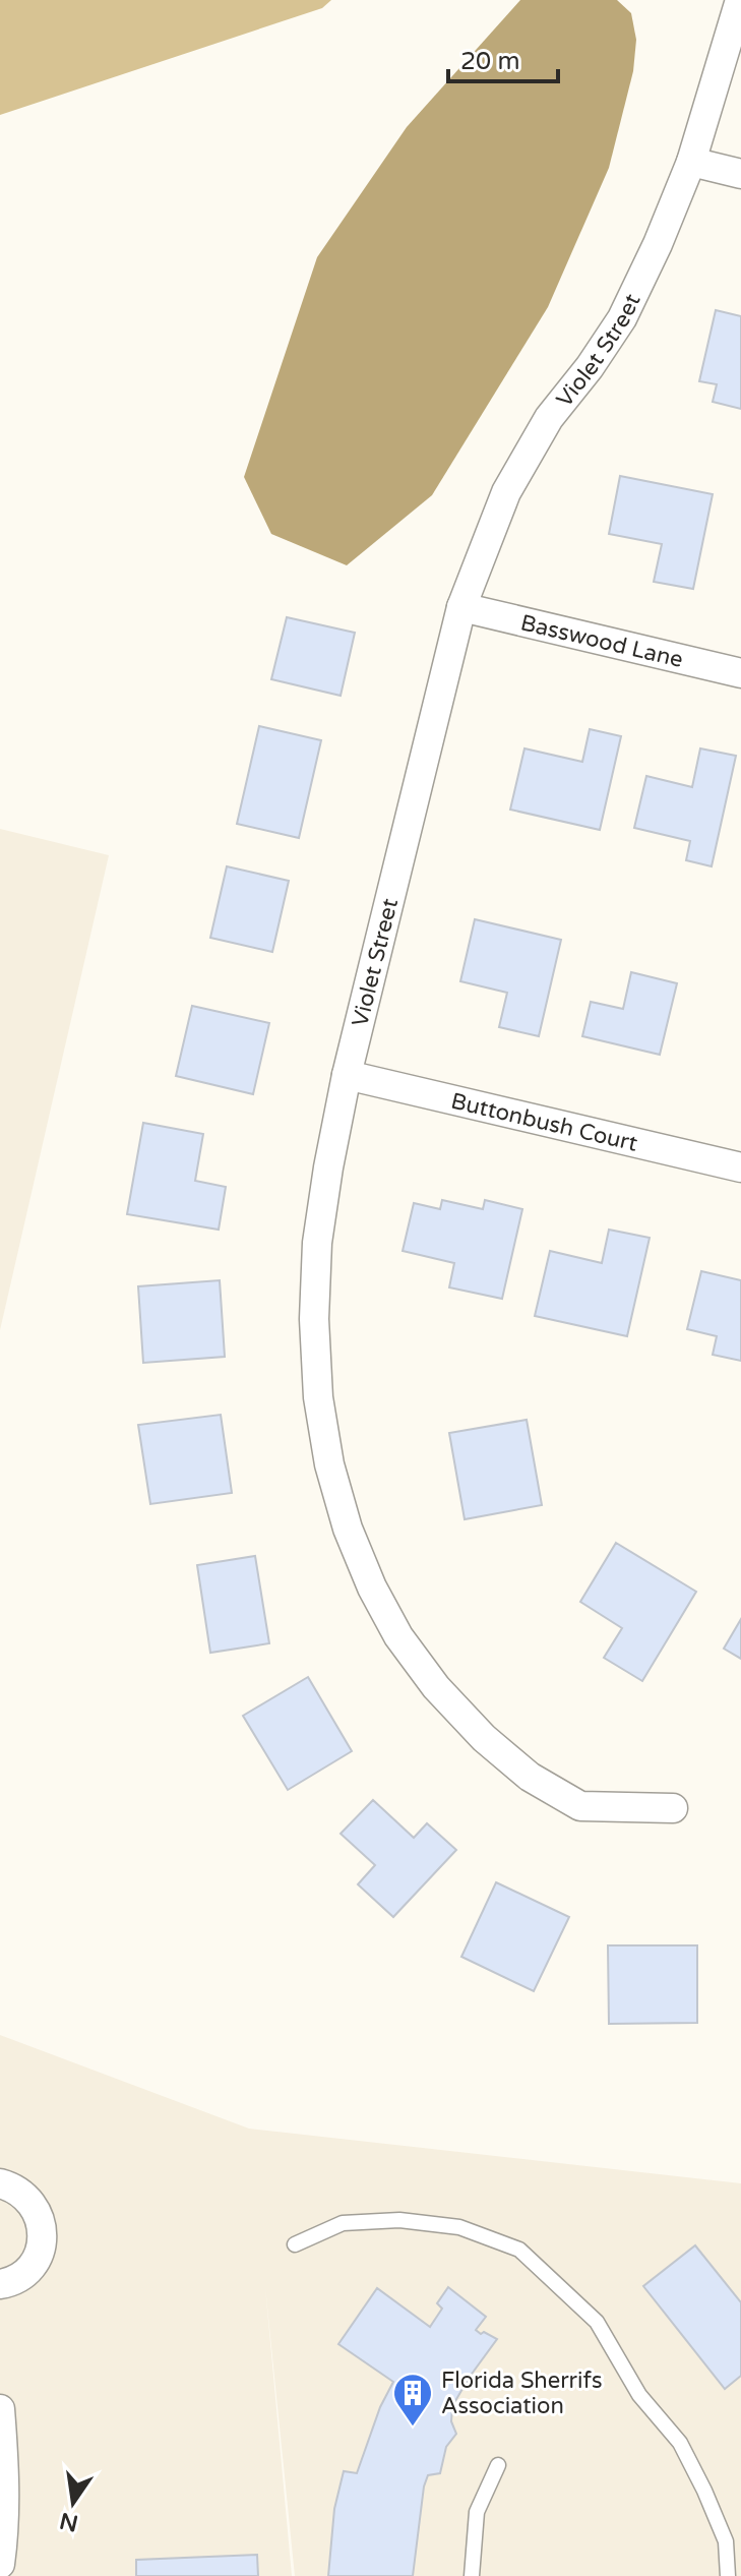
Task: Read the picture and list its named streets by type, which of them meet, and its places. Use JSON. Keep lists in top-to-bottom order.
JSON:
{
  "streets": {
    "street": ["Violet Street", "Basswood Lane", "Buttonbush Court"]
  },
  "crossings": [
    ["Violet Street", "Basswood Lane"],
    ["Violet Street", "Buttonbush Court"]
  ],
  "places": {
    "building": ["Florida Sherrifs Association"]
  },
  "scale_bar": "20 m",
  "north": "bottom"
}
